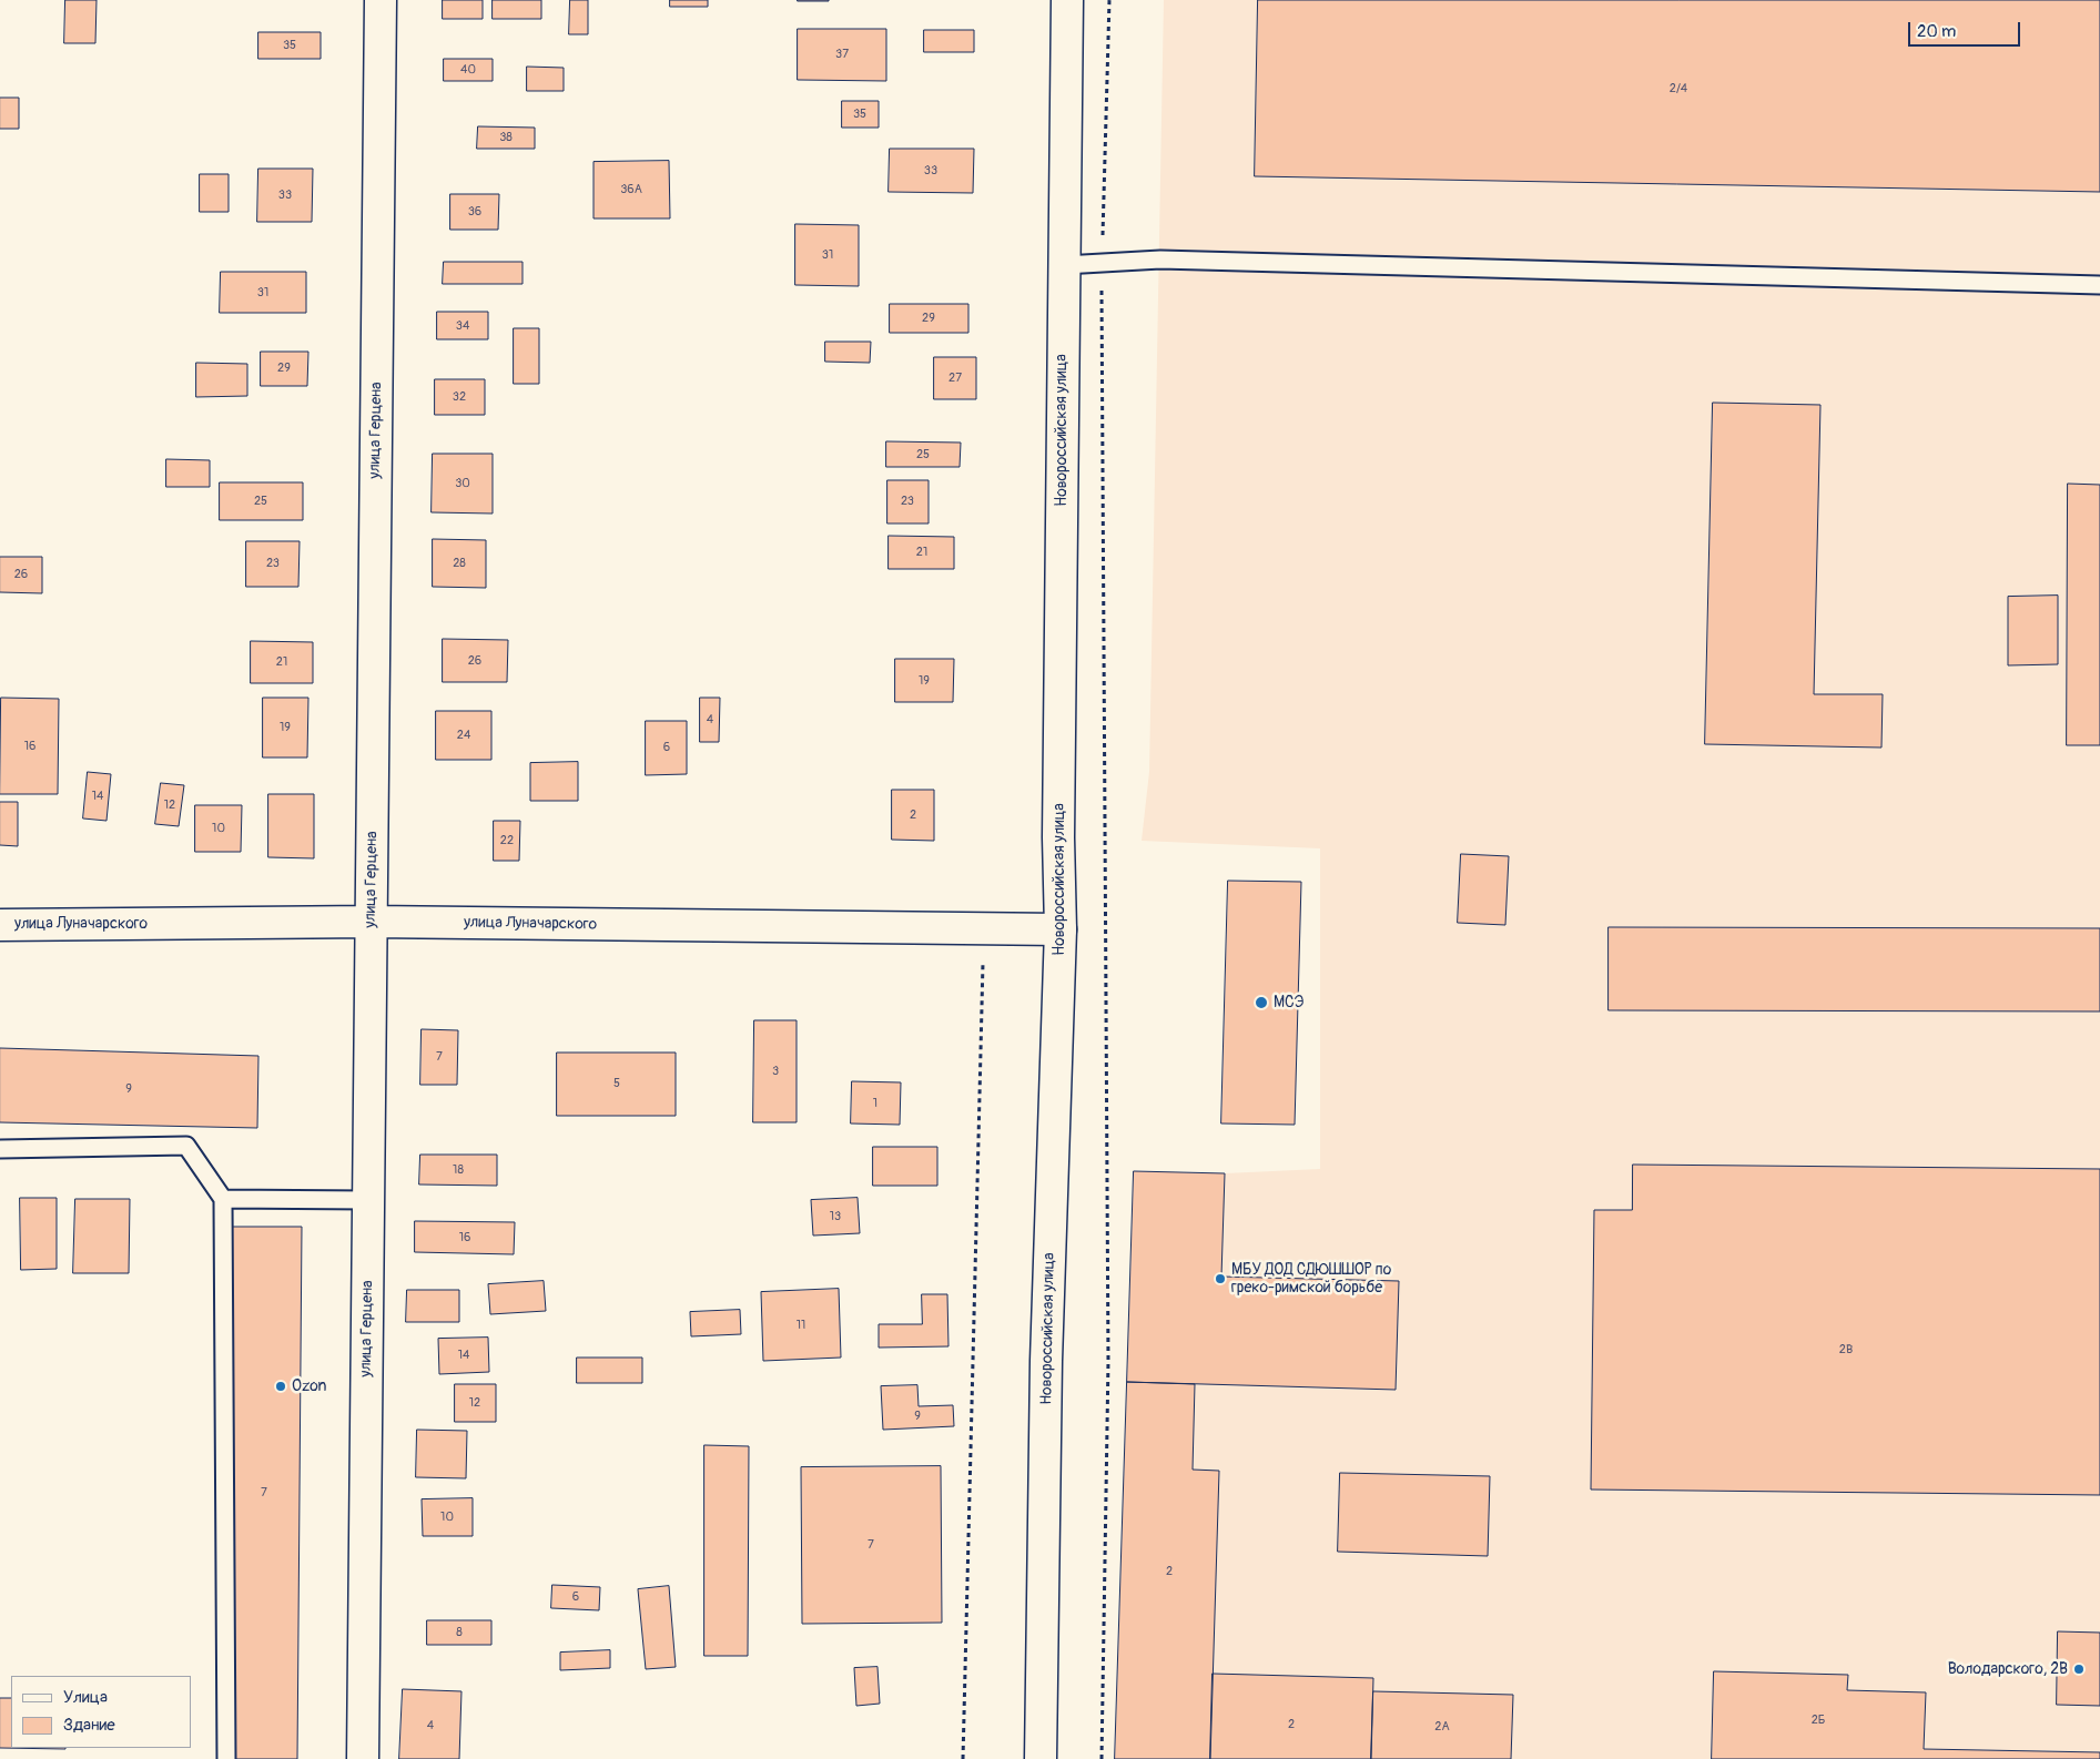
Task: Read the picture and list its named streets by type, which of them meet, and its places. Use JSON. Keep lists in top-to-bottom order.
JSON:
{
  "streets": {
    "street": ["улица Герцена", "Новороссийская улица", "улица Луначарского"]
  },
  "crossings": [
    ["улица Герцена", "улица Луначарского"],
    ["Новороссийская улица", "улица Луначарского"]
  ],
  "places": [
    "МСЭ",
    "МБУ ДОД СДЮШШОР по греко-римской борьбе",
    "Ozon",
    "Володарского, 2В"
  ],
  "house_numbers": [
    "35",
    "37",
    "40",
    "2/4",
    "35",
    "38",
    "33",
    "36А",
    "33",
    "36",
    "31",
    "31",
    "29",
    "34",
    "29",
    "27",
    "32",
    "25",
    "30",
    "25",
    "23",
    "21",
    "23",
    "28",
    "26",
    "26",
    "21",
    "19",
    "4",
    "19",
    "24",
    "16",
    "6",
    "14",
    "12",
    "2",
    "10",
    "22",
    "7",
    "3",
    "5",
    "9",
    "1",
    "18",
    "13",
    "16",
    "11",
    "2В",
    "14",
    "12",
    "9",
    "7",
    "10",
    "7",
    "2",
    "6",
    "8",
    "2Б",
    "2",
    "4",
    "2А"
  ],
  "legend": ["Улица", "Здание"],
  "scale_bar": "20 m"
}
